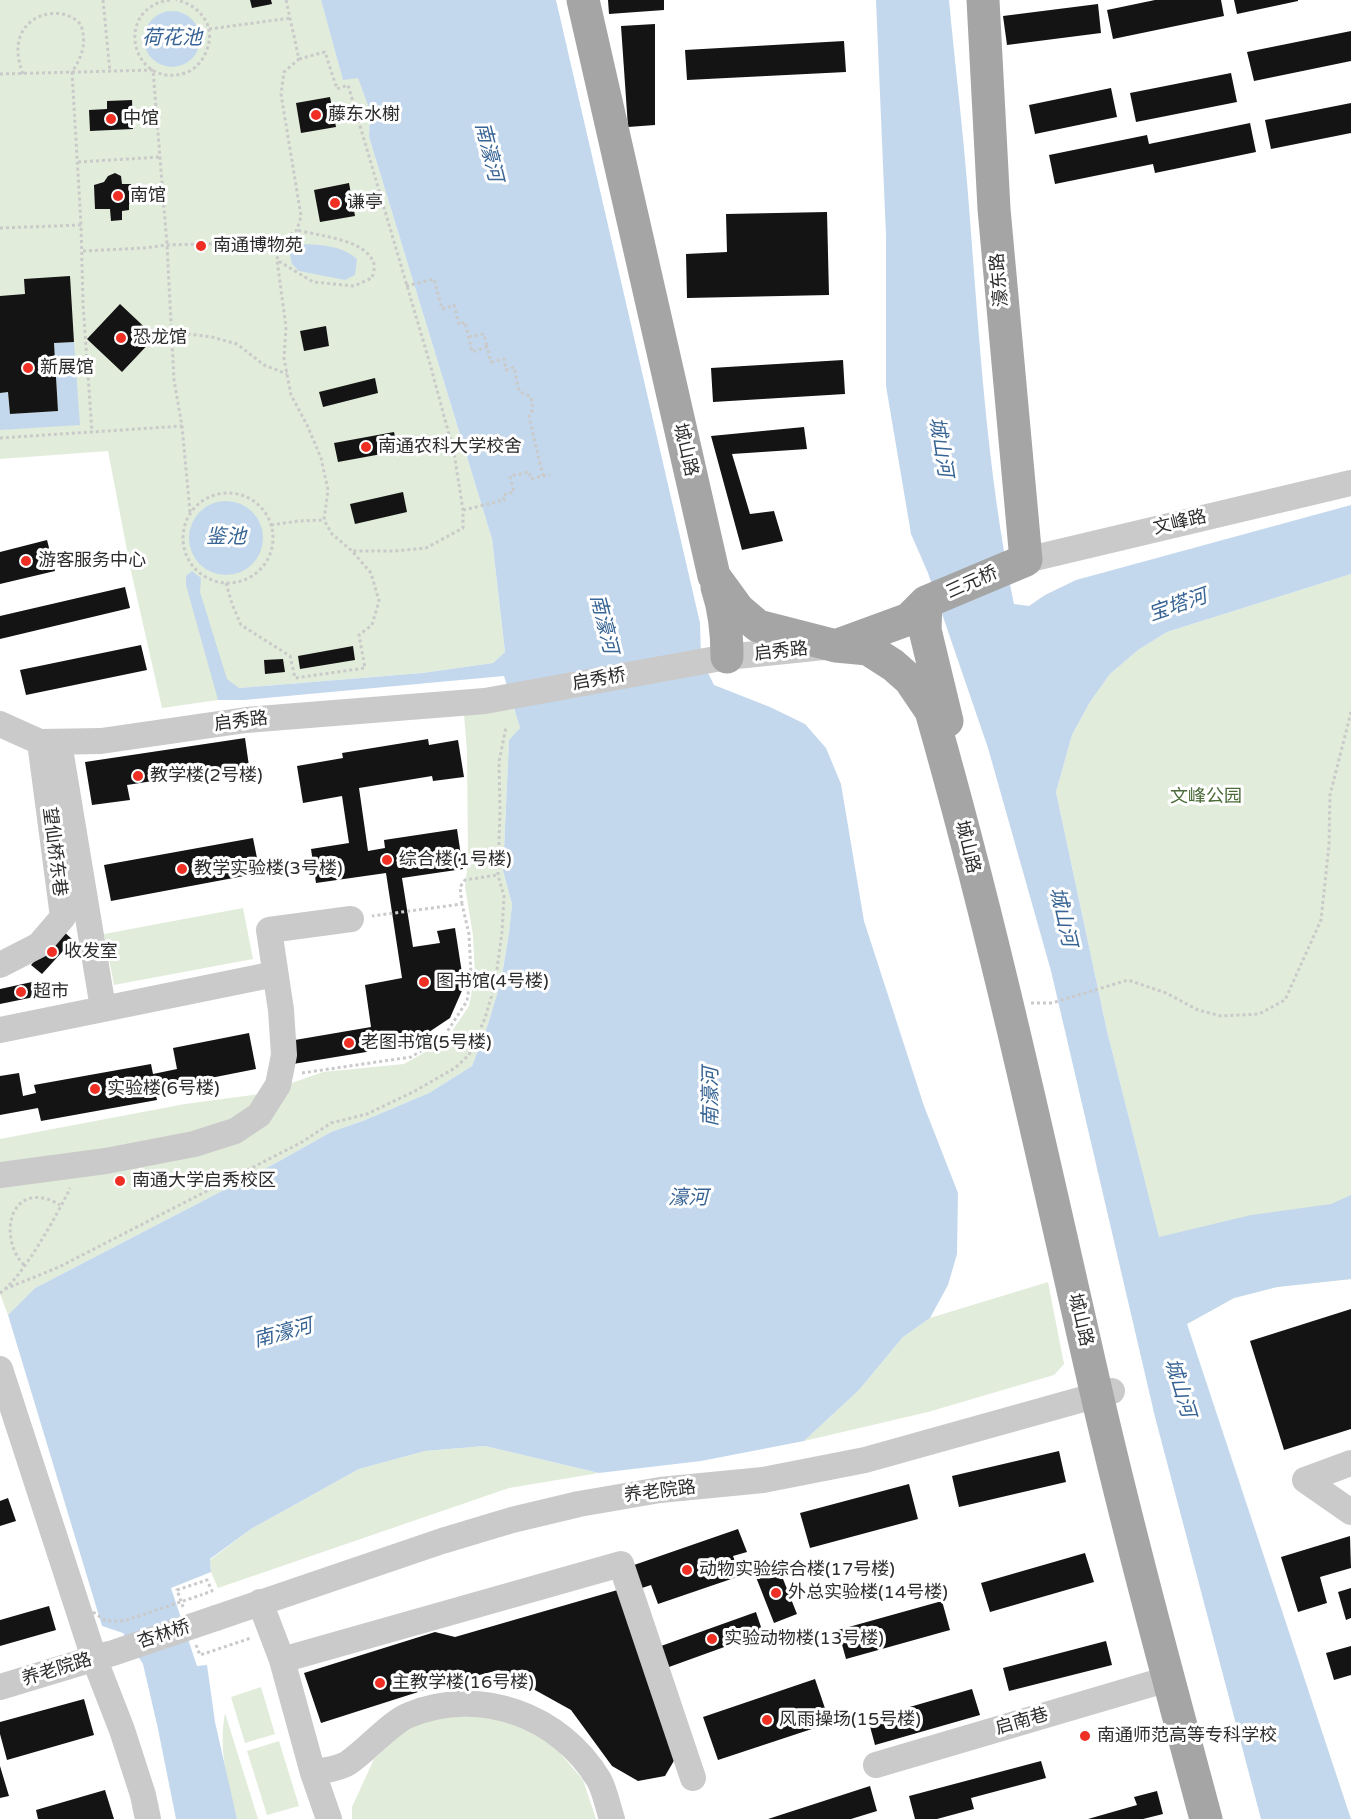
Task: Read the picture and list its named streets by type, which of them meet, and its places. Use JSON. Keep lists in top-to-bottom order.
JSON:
{
  "streets": {
    "main road": ["濠东路", "城山路", "三元桥"],
    "street": [
      "文峰路",
      "启秀路",
      "启秀桥",
      "望仙桥东巷",
      "养老院路",
      "杏林桥",
      "启南巷"
    ]
  },
  "crossings": [
    ["濠东路", "文峰路"],
    ["濠东路", "三元桥"],
    ["城山路", "三元桥"],
    ["城山路", "启秀路"],
    ["城山路", "养老院路"],
    ["城山路", "启南巷"],
    ["文峰路", "三元桥"],
    ["三元桥", "启秀路"],
    ["启秀路", "启秀桥"],
    ["启秀路", "望仙桥东巷"],
    ["养老院路", "杏林桥"]
  ],
  "water": [
    "荷花池",
    "南濠河",
    "城山河",
    "鉴池",
    "宝塔河",
    "濠河"
  ],
  "parks": ["文峰公园"],
  "places": [
    "藤东水榭",
    "中馆",
    "南馆",
    "谦亭",
    "南通博物苑",
    "恐龙馆",
    "新展馆",
    "南通农科大学校舍",
    "游客服务中心",
    "教学楼(2号楼)",
    "综合楼(1号楼)",
    "教学实验楼(3号楼)",
    "收发室",
    "图书馆(4号楼)",
    "超市",
    "老图书馆(5号楼)",
    "实验楼(6号楼)",
    "南通大学启秀校区",
    "动物实验综合楼(17号楼)",
    "外总实验楼(14号楼)",
    "实验动物楼(13号楼)",
    "主教学楼(16号楼)",
    "风雨操场(15号楼)",
    "南通师范高等专科学校"
  ]
}
